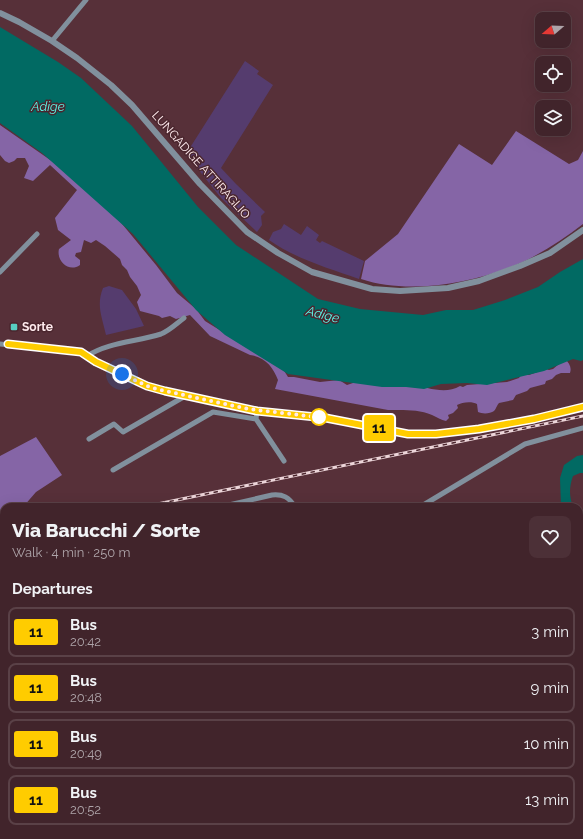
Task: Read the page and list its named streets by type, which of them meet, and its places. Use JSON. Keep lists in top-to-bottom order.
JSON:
{
  "streets": {
    "street": ["LUNGADIGE ATTIRAGLIO"]
  },
  "water": ["Adige"],
  "places": {
    "transit": ["Sorte"]
  },
  "lines": ["bus line 11"],
  "north": "left",
  "page": {
    "on_map": "11",
    "heading": [
      ["Via Barucchi / Sorte", "Walk · 4 min · 250 m"],
      "Departures"
    ],
    "list": [
      {
        "mark": "11",
        "name": "Bus",
        "note": "20:42",
        "value": "3 min"
      },
      {
        "mark": "11",
        "name": "Bus",
        "note": "20:48",
        "value": "9 min"
      },
      {
        "mark": "11",
        "name": "Bus",
        "note": "20:49",
        "value": "10 min"
      },
      {
        "mark": "11",
        "name": "Bus",
        "note": "20:52",
        "value": "13 min"
      }
    ]
  }
}
